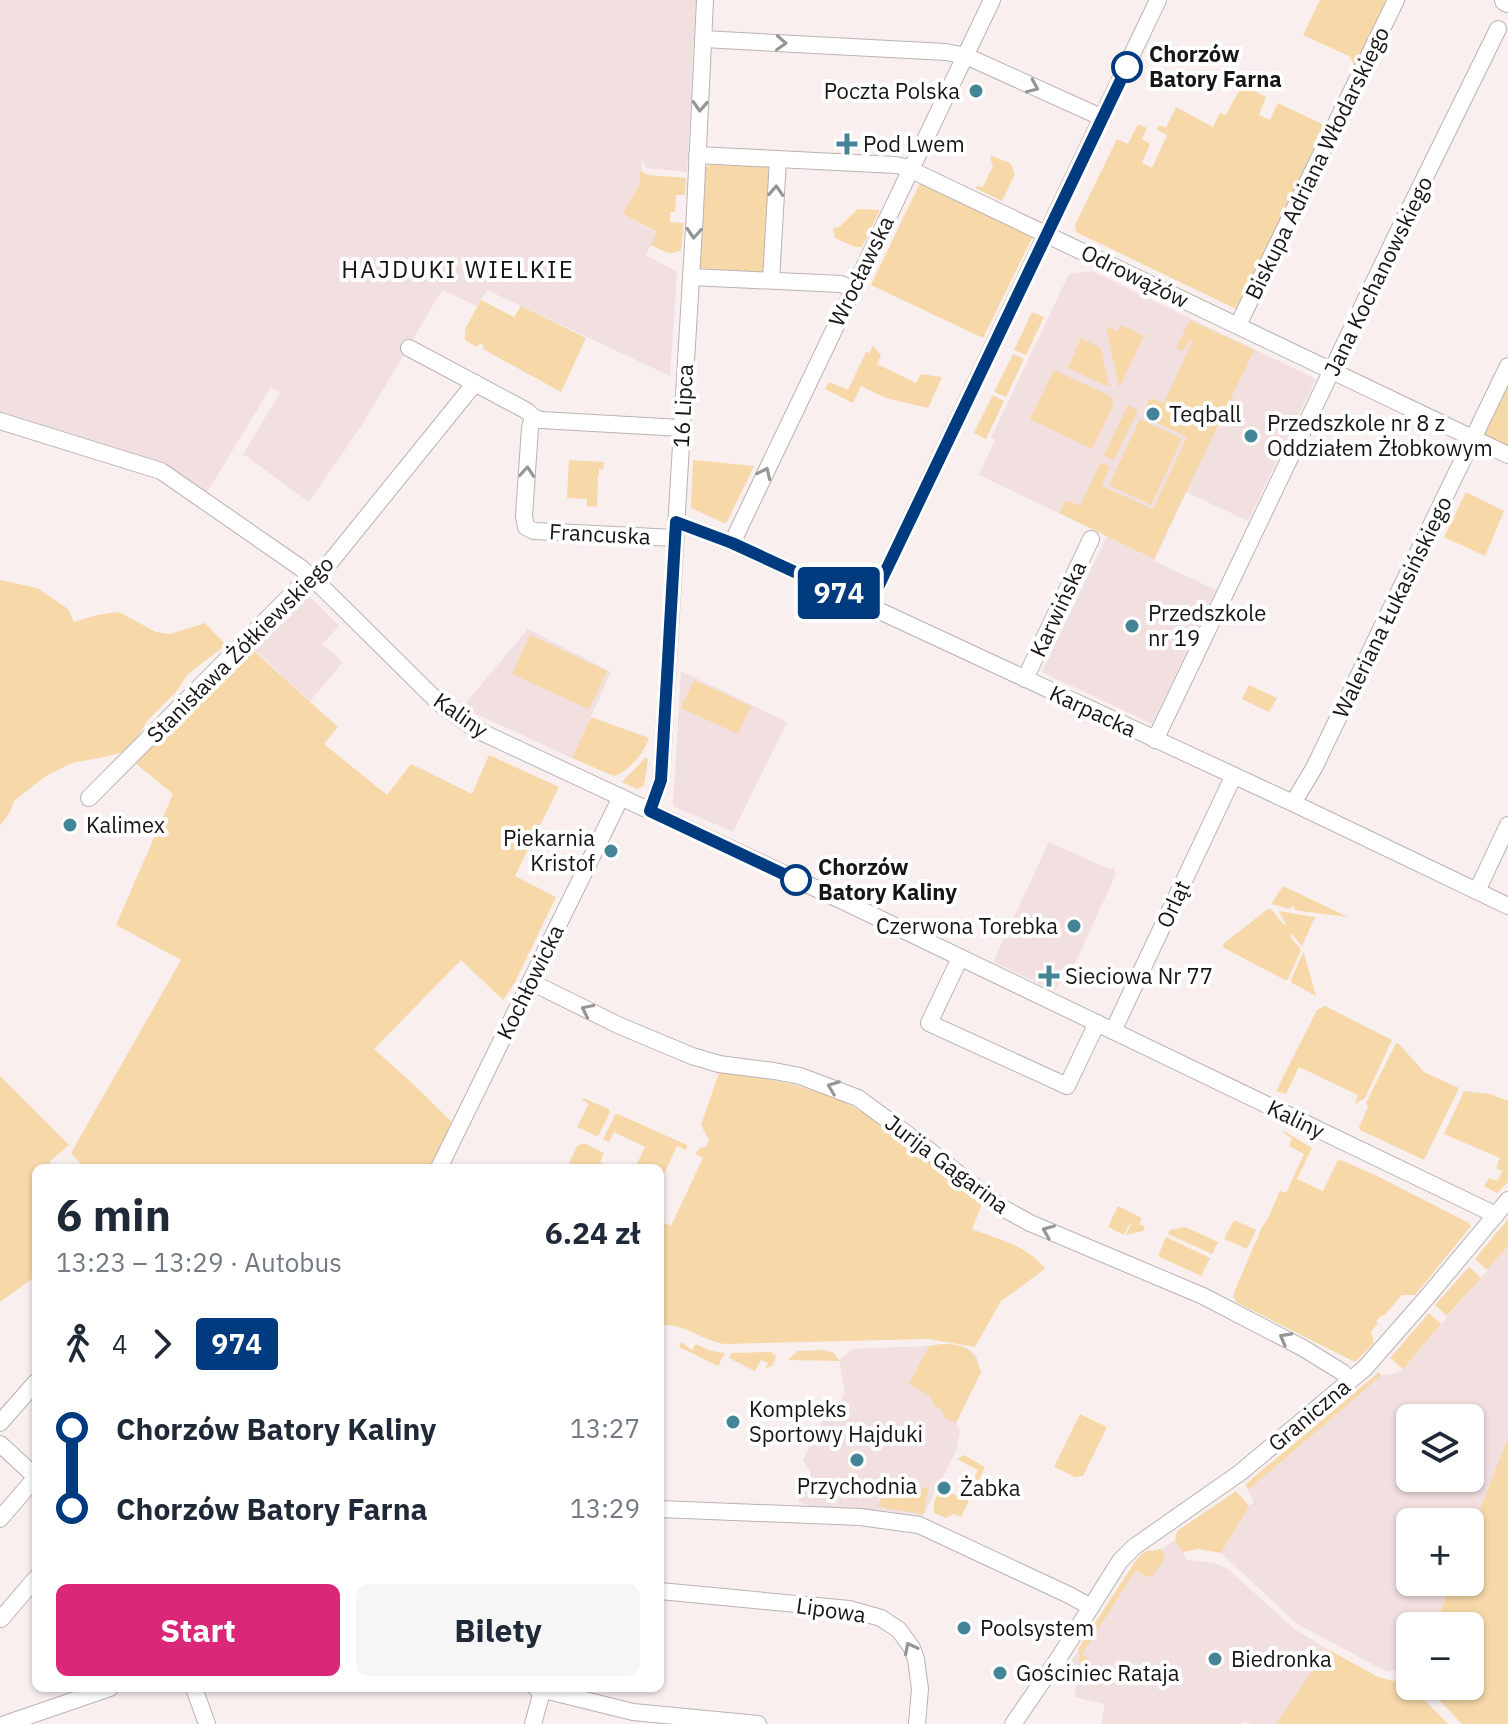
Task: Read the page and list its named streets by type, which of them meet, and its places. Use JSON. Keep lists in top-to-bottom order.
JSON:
{
  "streets": {
    "street": [
      "Biskupa Adriana Włodarskiego",
      "Wrocławska",
      "Odrowążów",
      "Jana Kochanowskiego",
      "16 Lipca",
      "Francuska",
      "Waleriana Łukasińskiego",
      "Karwińska",
      "Stanisława Żółkiewskiego",
      "Karpacka",
      "Kaliny",
      "Orląt",
      "Kochłowicka",
      "Jurija Gagarina",
      "Graniczna",
      "Lipowa"
    ]
  },
  "crossings": [
    ["Biskupa Adriana Włodarskiego", "Odrowążów"],
    ["Wrocławska", "Odrowążów"],
    ["Wrocławska", "Karpacka"],
    ["Odrowążów", "Jana Kochanowskiego"],
    ["Odrowążów", "16 Lipca"],
    ["Odrowążów", "Waleriana Łukasińskiego"],
    ["Jana Kochanowskiego", "Karpacka"],
    ["16 Lipca", "Francuska"],
    ["16 Lipca", "Karpacka"],
    ["16 Lipca", "Kaliny"],
    ["Francuska", "Karpacka"],
    ["Waleriana Łukasińskiego", "Karpacka"],
    ["Karwińska", "Karpacka"],
    ["Stanisława Żółkiewskiego", "Kaliny"],
    ["Karpacka", "Orląt"],
    ["Kaliny", "Orląt"],
    ["Kaliny", "Kochłowicka"],
    ["Kaliny", "Graniczna"],
    ["Kochłowicka", "Jurija Gagarina"],
    ["Jurija Gagarina", "Graniczna"]
  ],
  "one_way": ["Wrocławska", "Jurija Gagarina"],
  "districts": ["HAJDUKI WIELKIE"],
  "places": {
    "other": [
      "Chorzów Batory Farna",
      "Poczta Polska",
      "Teqball",
      "Przedszkole nr 8 z Oddziałem Żłobkowym",
      "Przedszkole nr 19",
      "Kalimex",
      "Piekarnia Kristof",
      "Chorzów Batory Kaliny",
      "Czerwona Torebka",
      "Kompleks Sportowy Hajduki",
      "Przychodnia",
      "Żabka",
      "Poolsystem",
      "Biedronka",
      "Gościniec Rataja"
    ],
    "health": ["Pod Lwem", "Sieciowa Nr 77"]
  },
  "lines": ["bus line 974"],
  "page": {
    "on_map": "974",
    "heading": ["6 min", "13:23 – 13:29 · Autobus", "6.24 zł"],
    "legs": ["4", "974"],
    "list": [
      {
        "name": "Chorzów Batory Kaliny",
        "value": "13:27"
      },
      {
        "name": "Chorzów Batory Farna",
        "value": "13:29"
      }
    ],
    "map_buttons": ["+", "−"],
    "buttons": ["Start", "Bilety"]
  }
}
